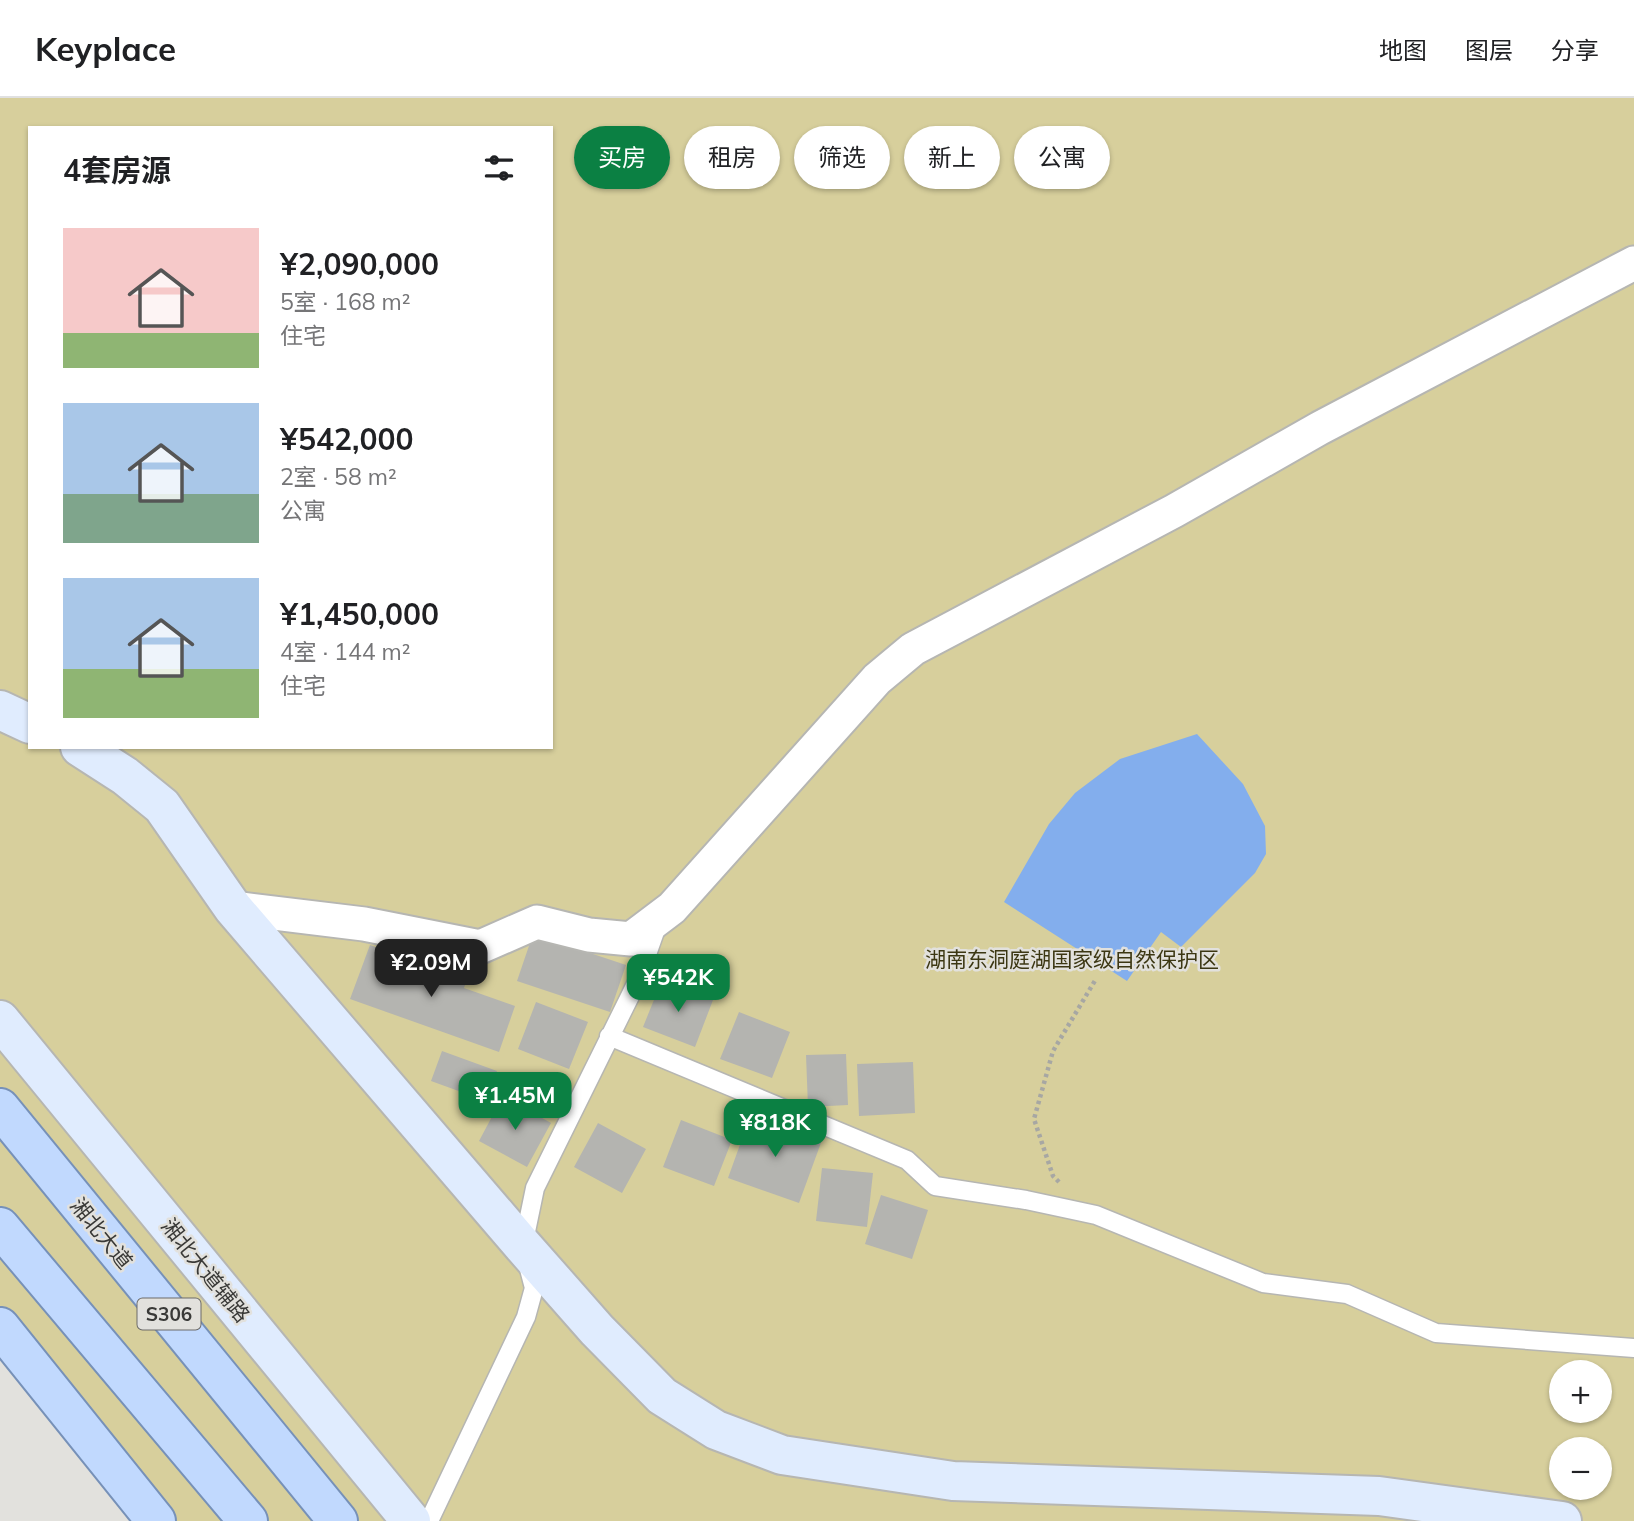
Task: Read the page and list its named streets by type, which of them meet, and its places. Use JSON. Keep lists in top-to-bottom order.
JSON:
{
  "streets": {
    "main road": ["湘北大道", "S306"],
    "street": ["湘北大道辅路"]
  },
  "parks": ["湖南东洞庭湖国家级自然保护区"],
  "page": {
    "header": "Keyplace",
    "nav": ["地图", "图层", "分享"],
    "chip": [
      "买房",
      "租房",
      "筛选",
      "新上",
      "公寓"
    ],
    "heading": "4套房源",
    "list": [
      {
        "name": "¥2,090,000",
        "note": "5室 · 168 m² · 住宅"
      },
      {
        "name": "¥542,000",
        "note": "2室 · 58 m² · 公寓"
      },
      {
        "name": "¥1,450,000",
        "note": "4室 · 144 m² · 住宅"
      }
    ],
    "price": [
      "¥2.09M",
      "¥542K",
      "¥1.45M",
      "¥818K"
    ],
    "map_buttons": ["+", "−"]
  }
}
